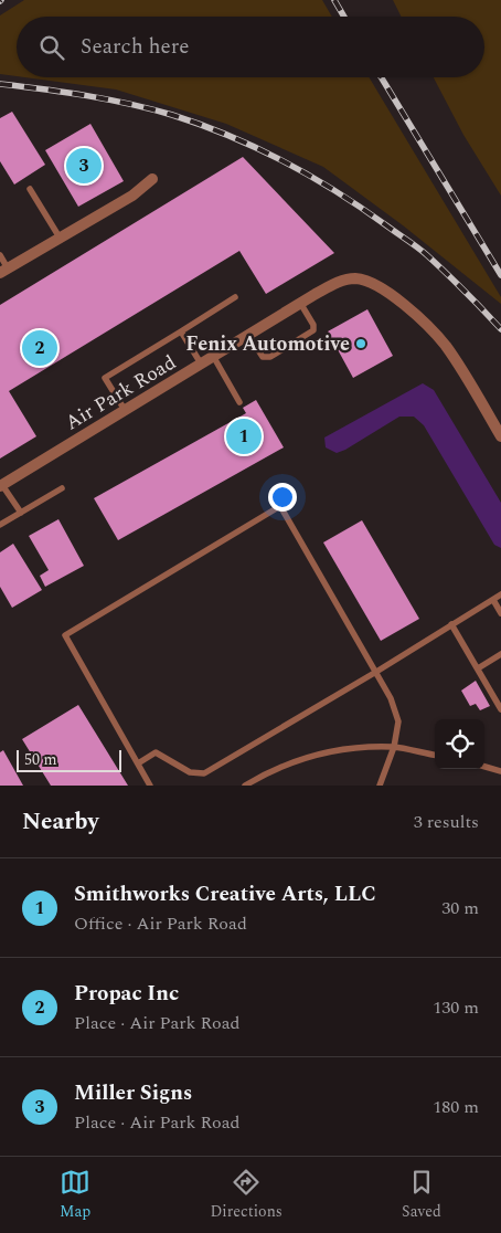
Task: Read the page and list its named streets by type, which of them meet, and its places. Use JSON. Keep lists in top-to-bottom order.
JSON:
{
  "streets": {
    "street": ["Air Park Road"]
  },
  "places": ["Fenix Automotive"],
  "scale_bar": "50 m",
  "page": {
    "search": "Search here",
    "pins": ["3", "2", "1"],
    "scale": "50 m",
    "heading": ["Nearby", "3 results"],
    "list": [
      {
        "mark": "1",
        "name": "Smithworks Creative Arts, LLC",
        "note": "Office · Air Park Road",
        "value": "30 m"
      },
      {
        "mark": "2",
        "name": "Propac Inc",
        "note": "Place · Air Park Road",
        "value": "130 m"
      },
      {
        "mark": "3",
        "name": "Miller Signs",
        "note": "Place · Air Park Road",
        "value": "180 m"
      }
    ],
    "nav": ["Map", "Directions", "Saved"]
  }
}
